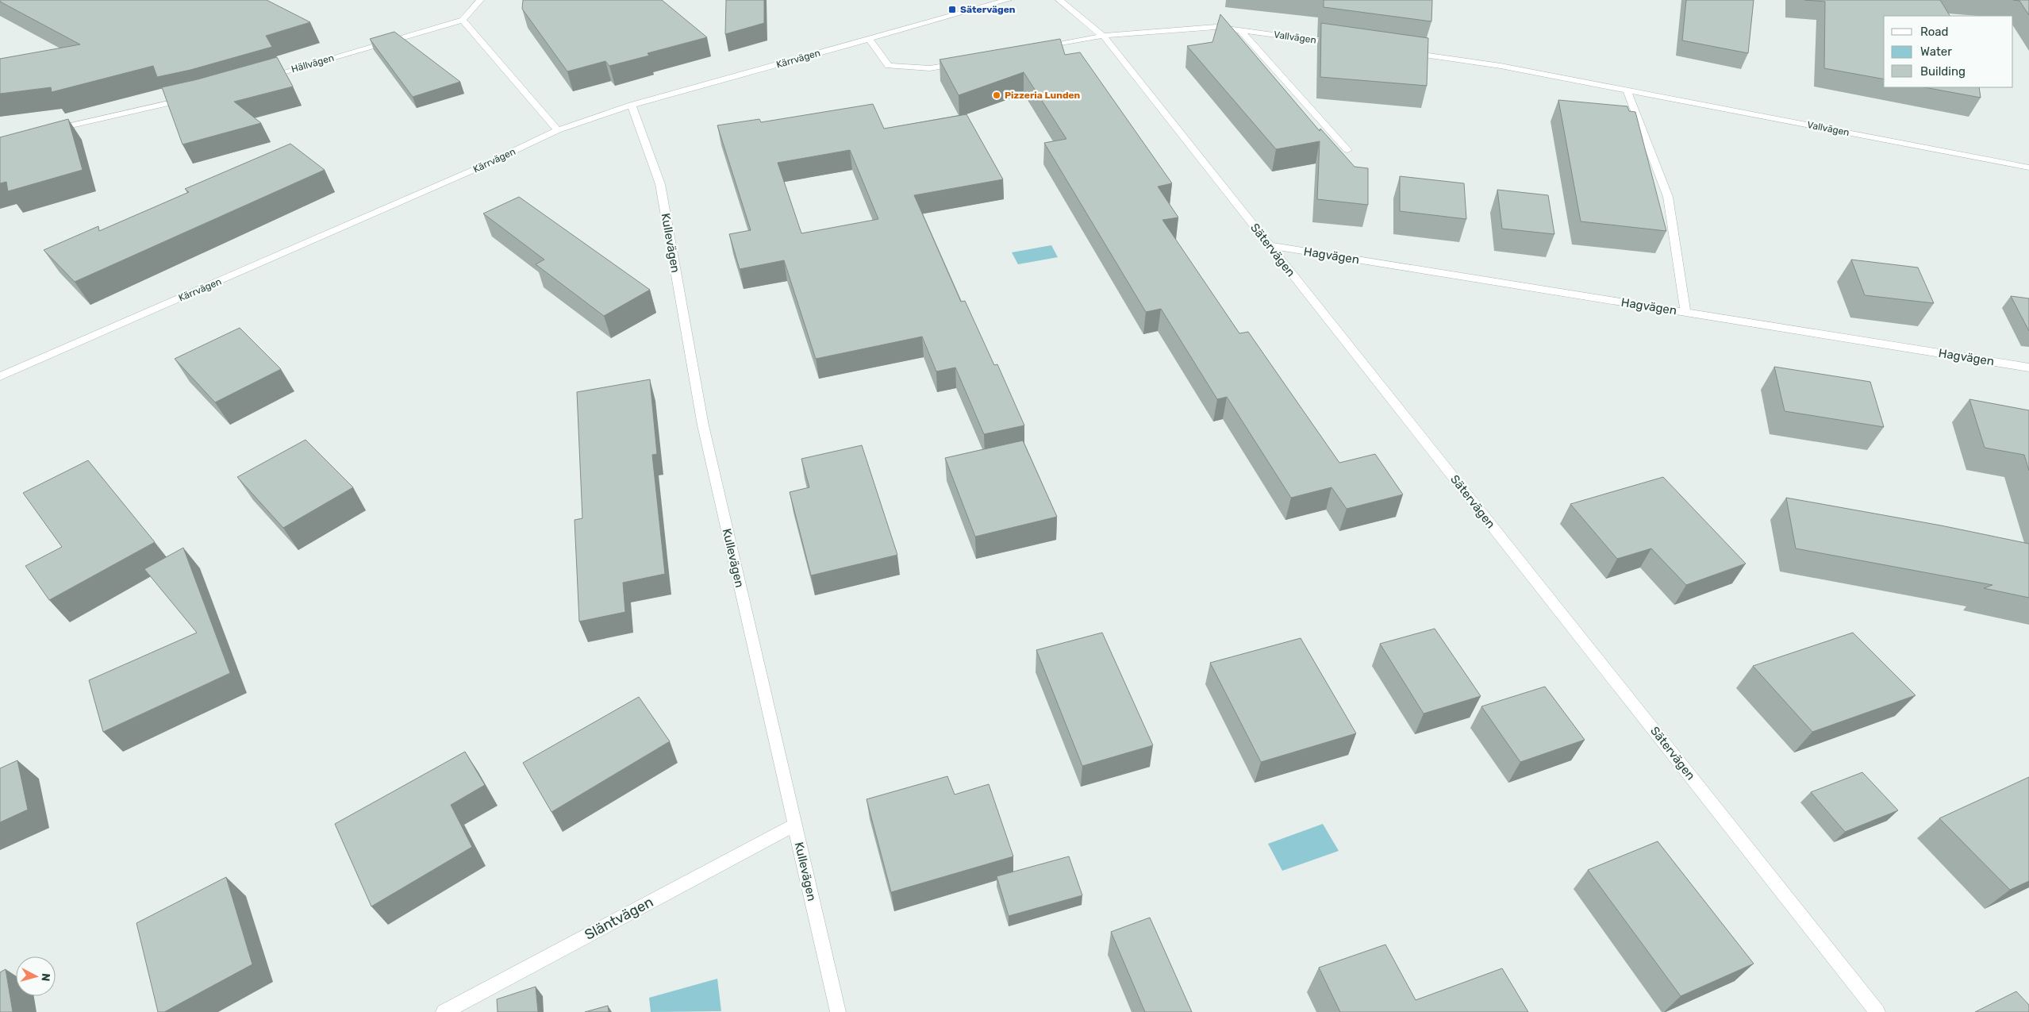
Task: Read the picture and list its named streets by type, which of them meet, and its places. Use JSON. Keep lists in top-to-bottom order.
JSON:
{
  "streets": {
    "street": [
      "Vallvägen",
      "Kärrvägen",
      "Hällvägen",
      "Kullevägen",
      "Sätervägen",
      "Hagvägen",
      "Släntvägen"
    ]
  },
  "crossings": [
    ["Vallvägen", "Sätervägen"],
    ["Kärrvägen", "Kullevägen"],
    ["Kullevägen", "Släntvägen"],
    ["Sätervägen", "Hagvägen"]
  ],
  "places": {
    "transit": ["Sätervägen"],
    "other": ["Pizzeria Lunden"]
  },
  "legend": ["Road", "Water", "Building"],
  "north": "right"
}
